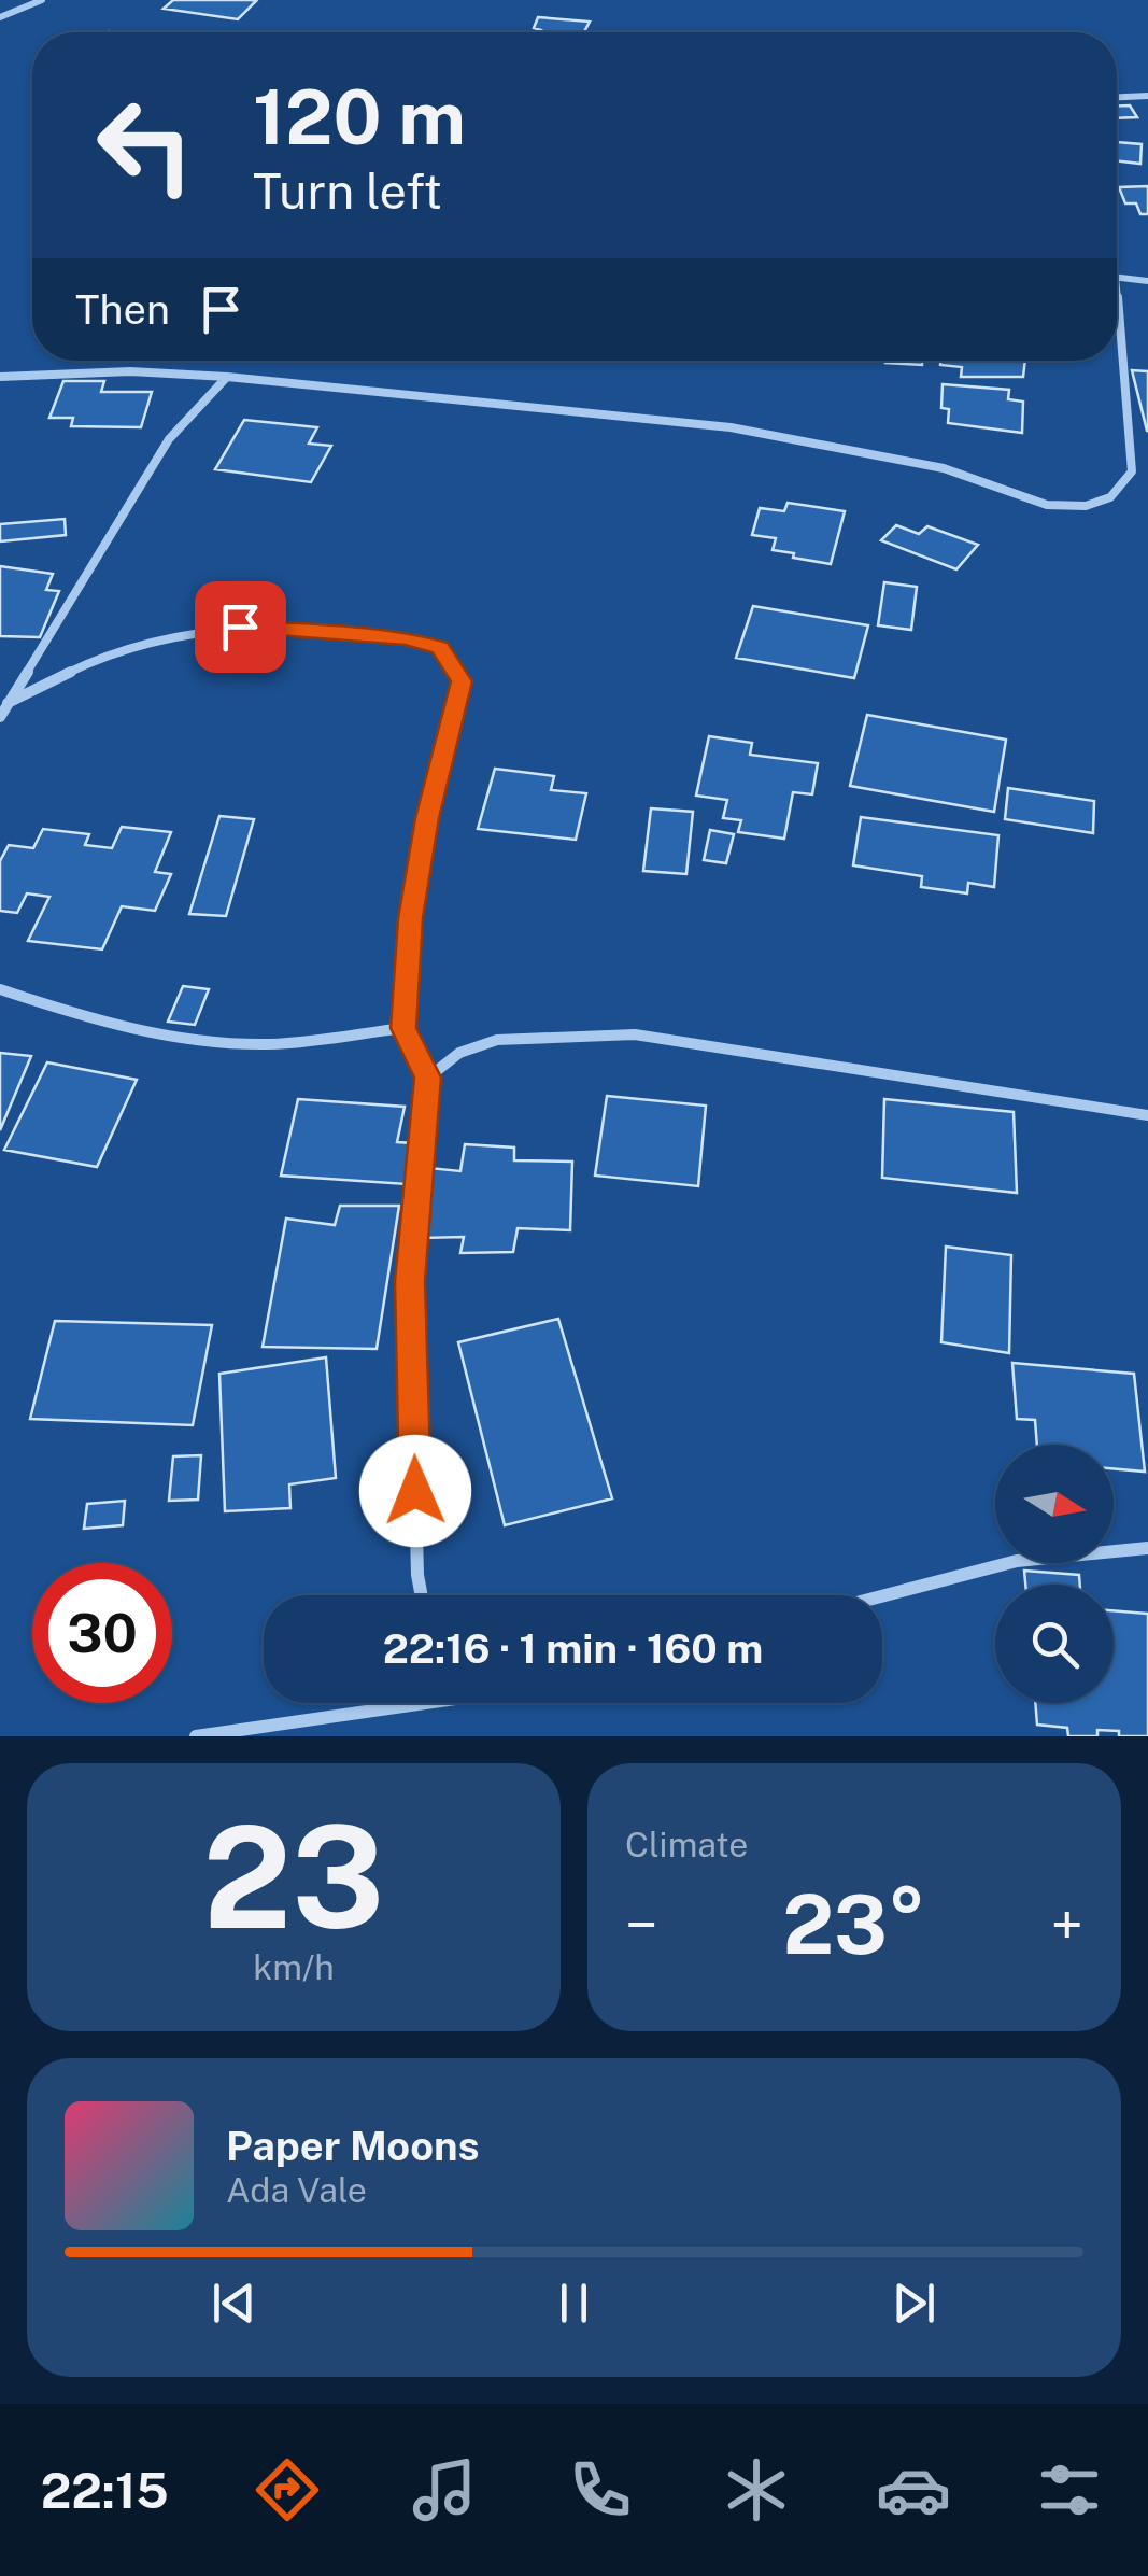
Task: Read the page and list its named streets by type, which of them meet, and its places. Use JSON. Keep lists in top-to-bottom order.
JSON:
{
  "north": "right",
  "page": {
    "turn": ["120 m", "Turn left"],
    "then": "Then",
    "limit": "30",
    "trip": "22:16 · 1 min · 160 m",
    "tile": [
      ["23", "km/h"],
      "Climate"
    ],
    "heat": ["−", "23°", "+"],
    "song": ["Paper Moons", "Ada Vale"],
    "tabs": "22:15"
  }
}
